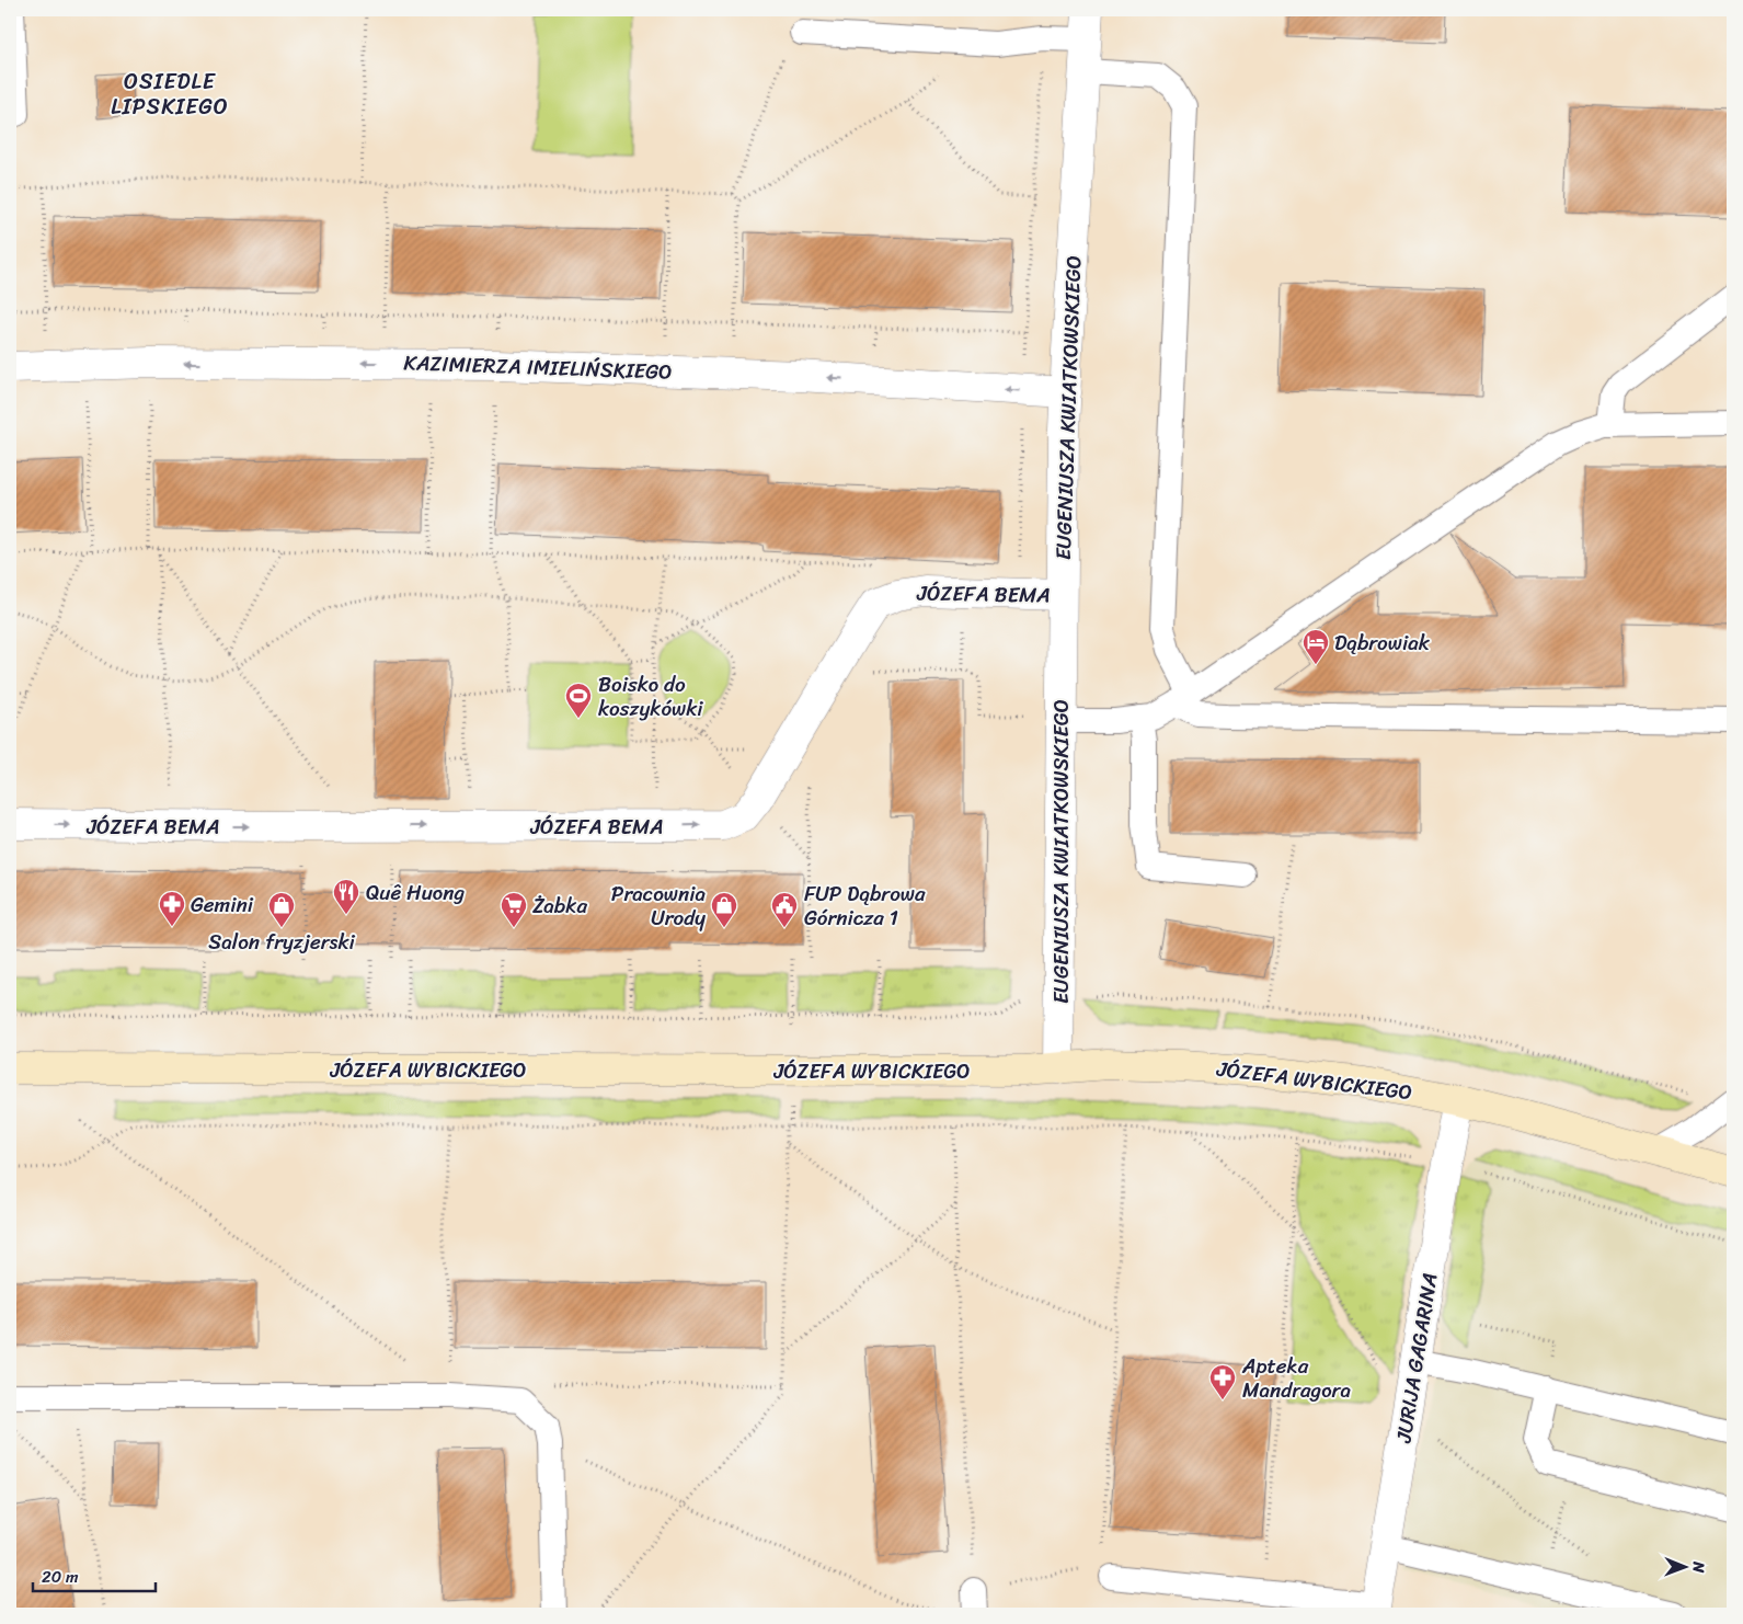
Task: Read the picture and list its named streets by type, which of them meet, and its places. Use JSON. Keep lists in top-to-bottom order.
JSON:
{
  "streets": {
    "street": [
      "KAZIMIERZA IMIELIŃSKIEGO",
      "EUGENIUSZA KWIATKOWSKIEGO",
      "JÓZEFA BEMA",
      "JÓZEFA WYBICKIEGO",
      "JURIJA GAGARINA"
    ]
  },
  "crossings": [
    ["KAZIMIERZA IMIELIŃSKIEGO", "EUGENIUSZA KWIATKOWSKIEGO"],
    ["EUGENIUSZA KWIATKOWSKIEGO", "JÓZEFA BEMA"],
    ["EUGENIUSZA KWIATKOWSKIEGO", "JÓZEFA WYBICKIEGO"],
    ["JÓZEFA WYBICKIEGO", "JURIJA GAGARINA"]
  ],
  "one_way": ["KAZIMIERZA IMIELIŃSKIEGO", "JÓZEFA BEMA"],
  "districts": ["OSIEDLE LIPSKIEGO"],
  "places": {
    "hotel": ["Dąbrowiak"],
    "sports": ["Boisko do koszykówki"],
    "restaurant": ["Quê Huong"],
    "pharmacy": ["Gemini", "Apteka Mandragora"],
    "shop": ["Salon fryzjerski", "Pracownia Urody"],
    "supermarket": ["Żabka"],
    "public building": ["FUP Dąbrowa Górnicza 1"]
  },
  "scale_bar": "20 m",
  "north": "right"
}
